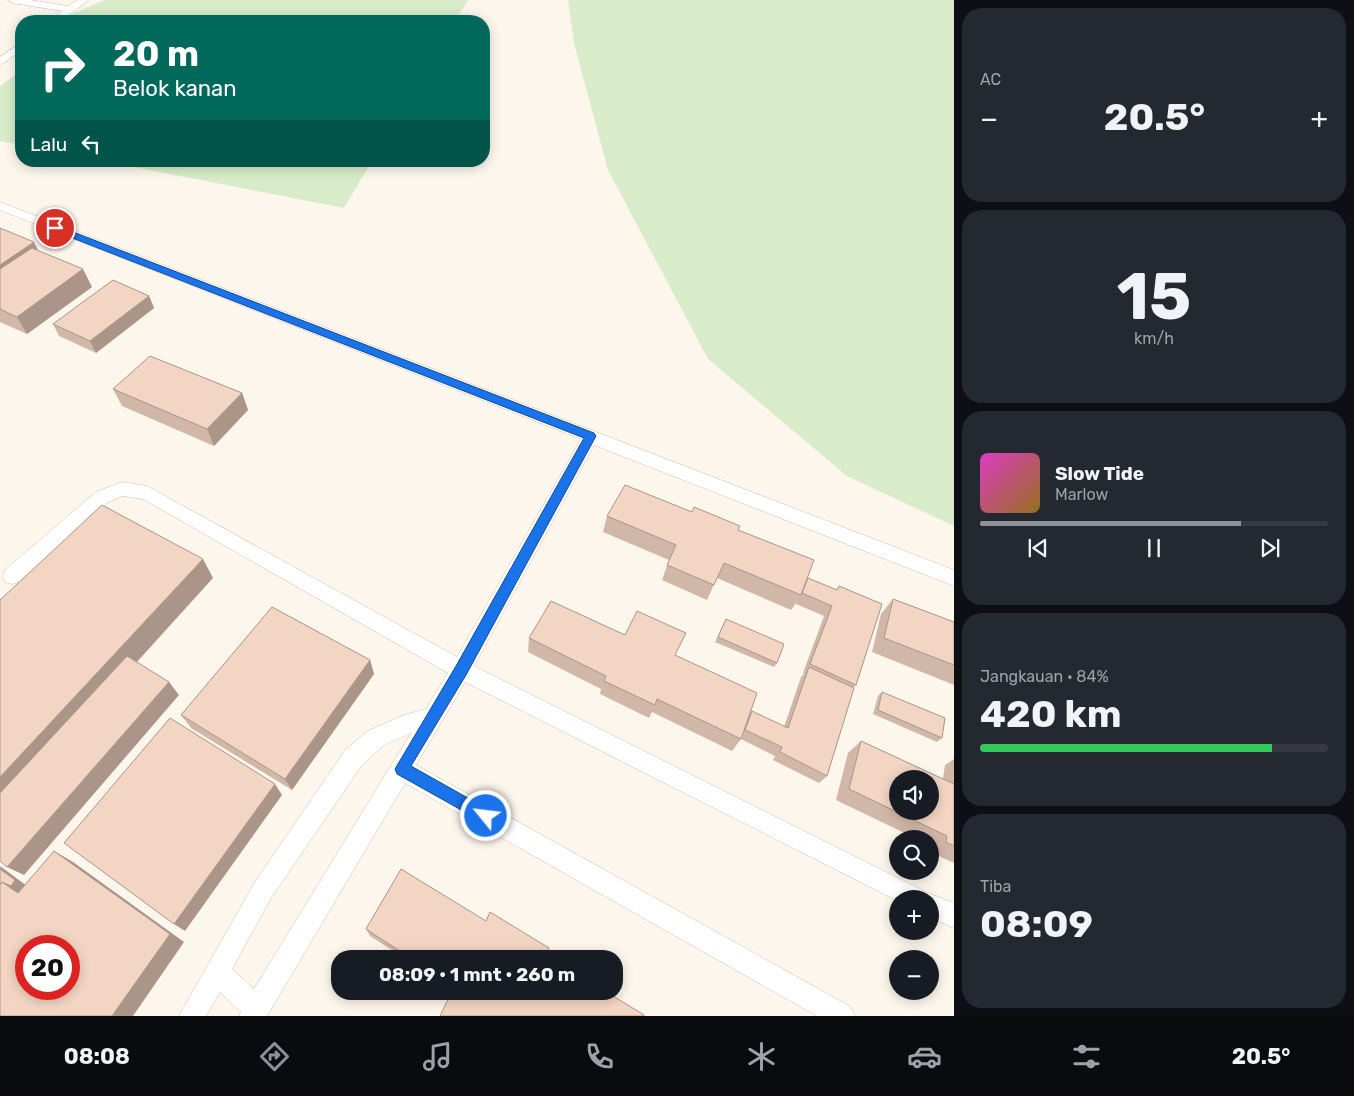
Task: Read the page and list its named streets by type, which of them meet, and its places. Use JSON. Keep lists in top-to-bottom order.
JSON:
{
  "page": {
    "tile": [
      "AC",
      ["15", "km/h"],
      ["Jangkauan · 84%", "420 km"],
      ["Tiba", "08:09"]
    ],
    "turn": ["20 m", "Belok kanan"],
    "heat": ["−", "20.5°", "+"],
    "then": "Lalu",
    "song": ["Slow Tide", "Marlow"],
    "map_buttons": ["+", "−"],
    "limit": "20",
    "trip": "08:09 · 1 mnt · 260 m",
    "tabs": ["08:08", "20.5°"]
  }
}
